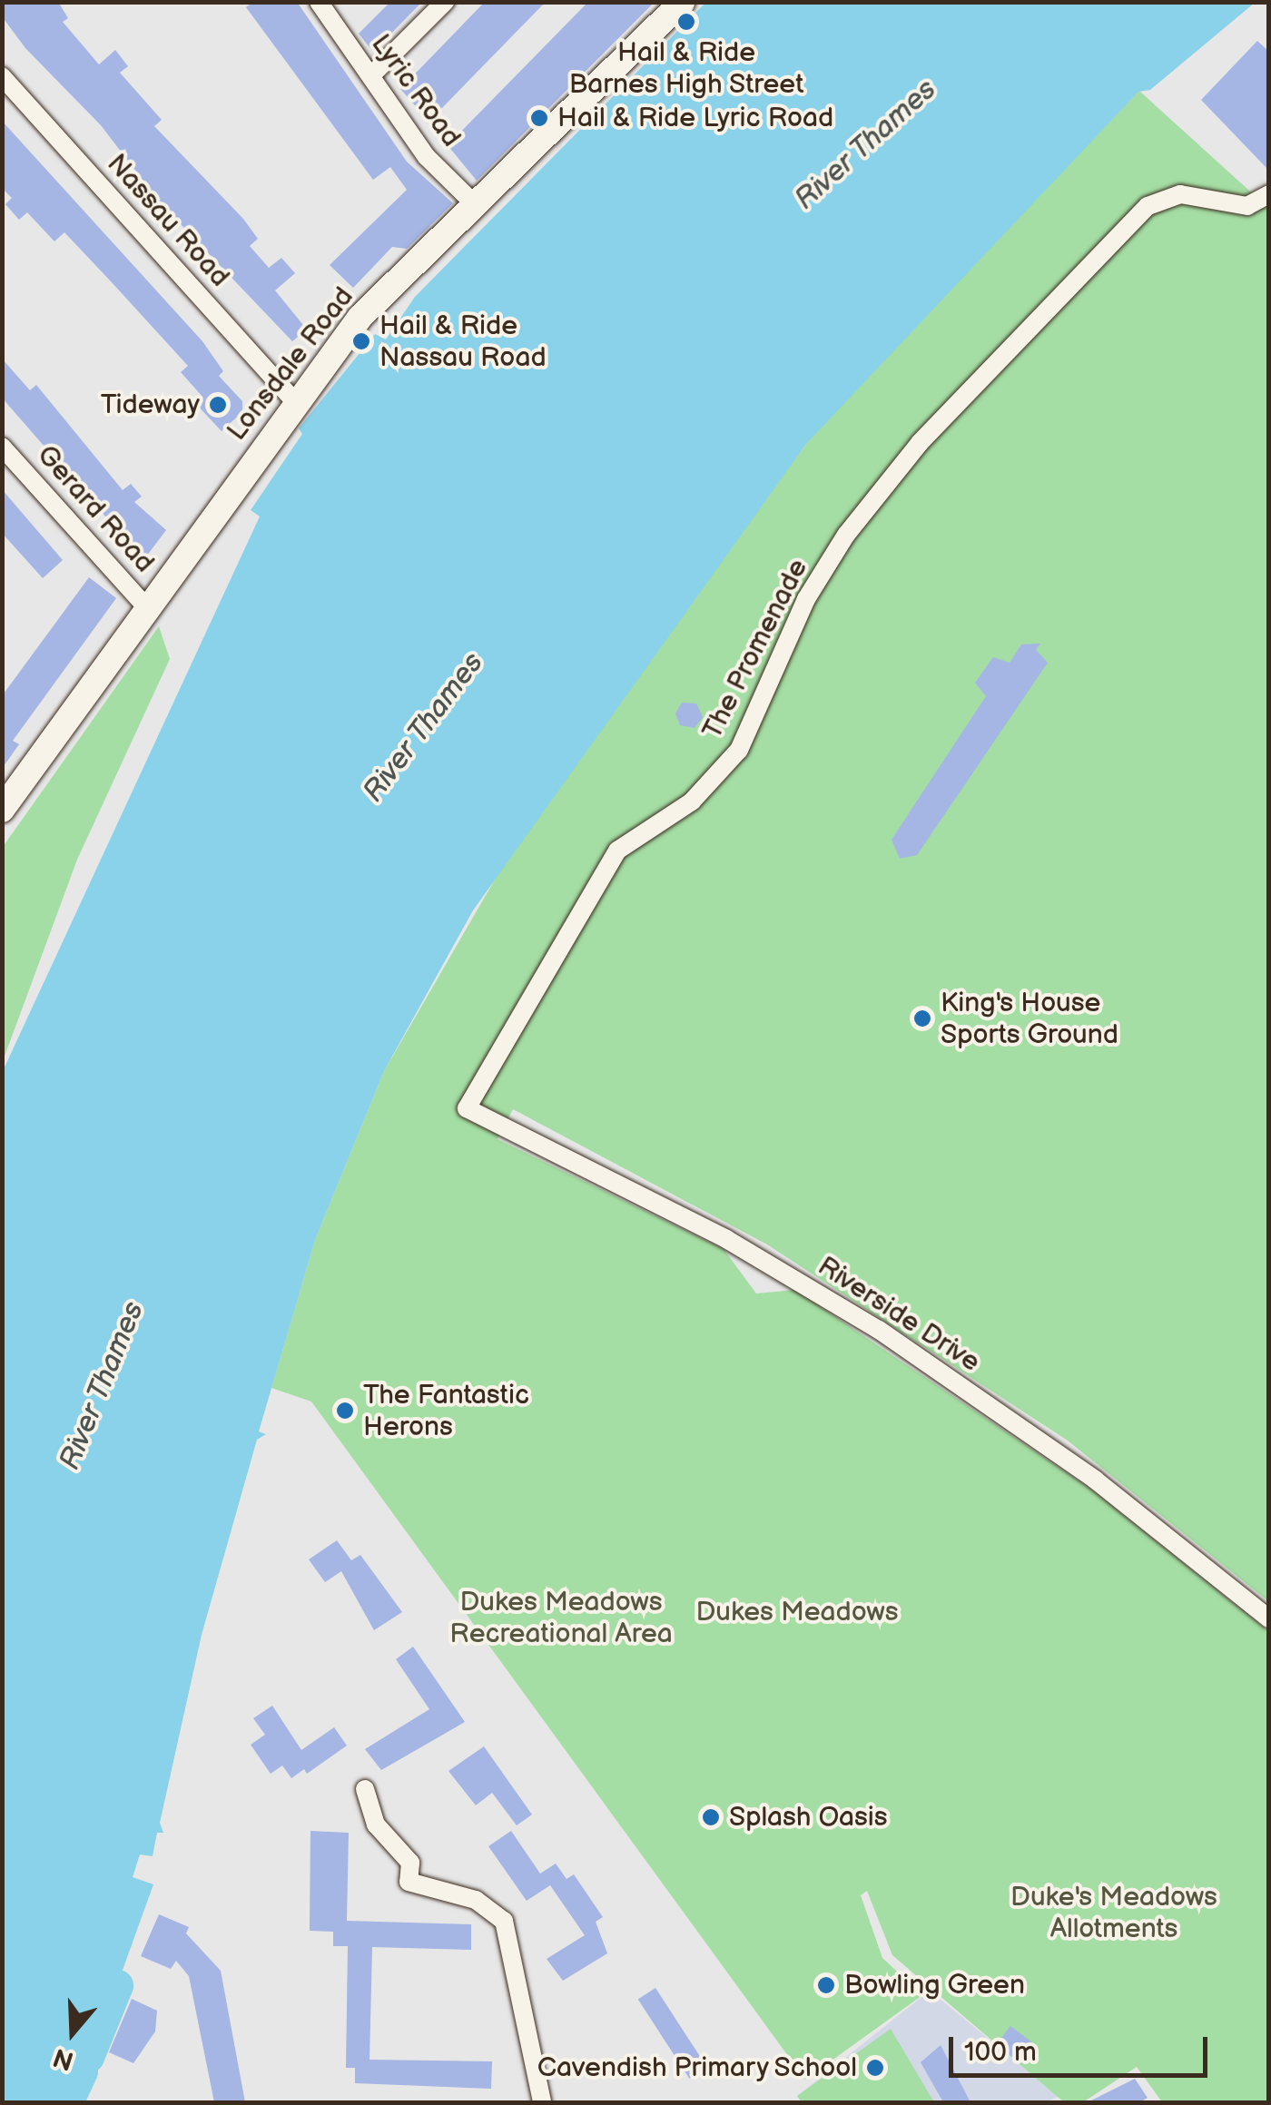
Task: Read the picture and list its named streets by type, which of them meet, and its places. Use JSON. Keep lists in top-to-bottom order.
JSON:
{
  "streets": {
    "main road": ["Lonsdale Road"],
    "street": [
      "Lyric Road",
      "Nassau Road",
      "Gerard Road",
      "The Promenade",
      "Riverside Drive"
    ]
  },
  "crossings": [
    ["Lyric Road", "Lonsdale Road"],
    ["Nassau Road", "Lonsdale Road"],
    ["Lonsdale Road", "Gerard Road"],
    ["The Promenade", "Riverside Drive"]
  ],
  "water": ["River Thames"],
  "parks": ["Dukes Meadows Recreational Area", "Dukes Meadows", "Duke's Meadows Allotments"],
  "places": [
    "Hail & Ride Barnes High Street",
    "Hail & Ride Lyric Road",
    "Hail & Ride Nassau Road",
    "Tideway",
    "King's House Sports Ground",
    "The Fantastic Herons",
    "Splash Oasis",
    "Bowling Green",
    "Cavendish Primary School"
  ],
  "scale_bar": "100 m",
  "north": "bottom"
}
